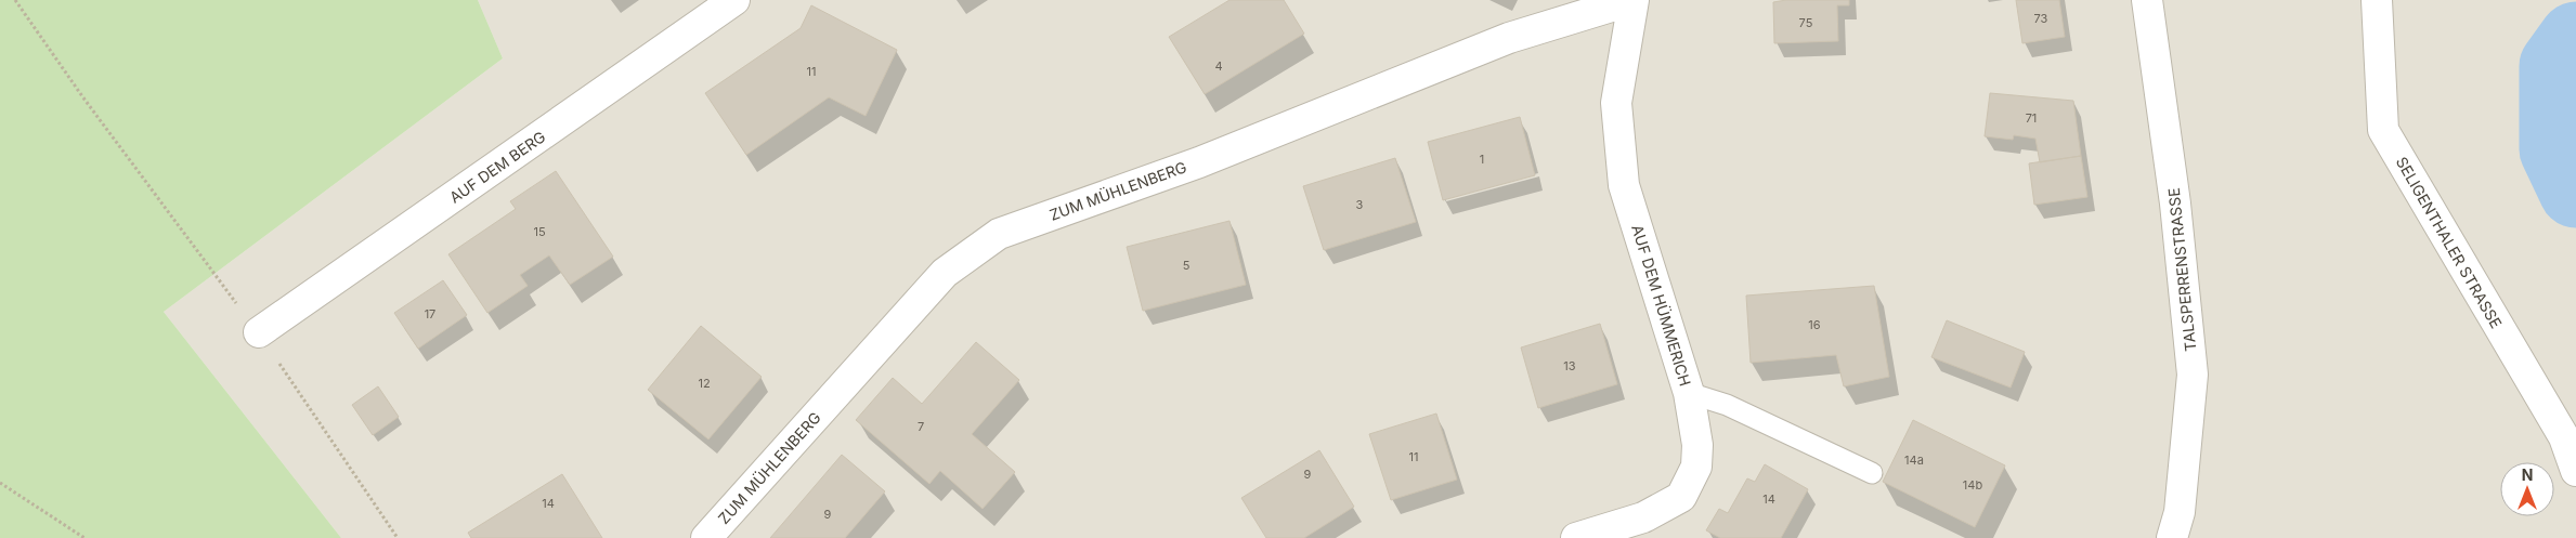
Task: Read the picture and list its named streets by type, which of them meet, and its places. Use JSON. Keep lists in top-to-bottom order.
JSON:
{
  "streets": {
    "street": [
      "AUF DEM BERG",
      "ZUM MÜHLENBERG",
      "SELIGENTHALER STRASSE",
      "TALSPERRENSTRASSE",
      "AUF DEM HÜMMERICH"
    ]
  },
  "crossings": [
    ["ZUM MÜHLENBERG", "AUF DEM HÜMMERICH"]
  ],
  "house_numbers": [
    "73",
    "75",
    "4",
    "11",
    "71",
    "1",
    "3",
    "15",
    "5",
    "17",
    "16",
    "13",
    "12",
    "7",
    "11",
    "14a",
    "9",
    "14b",
    "14",
    "14",
    "9"
  ],
  "north": "top"
}
